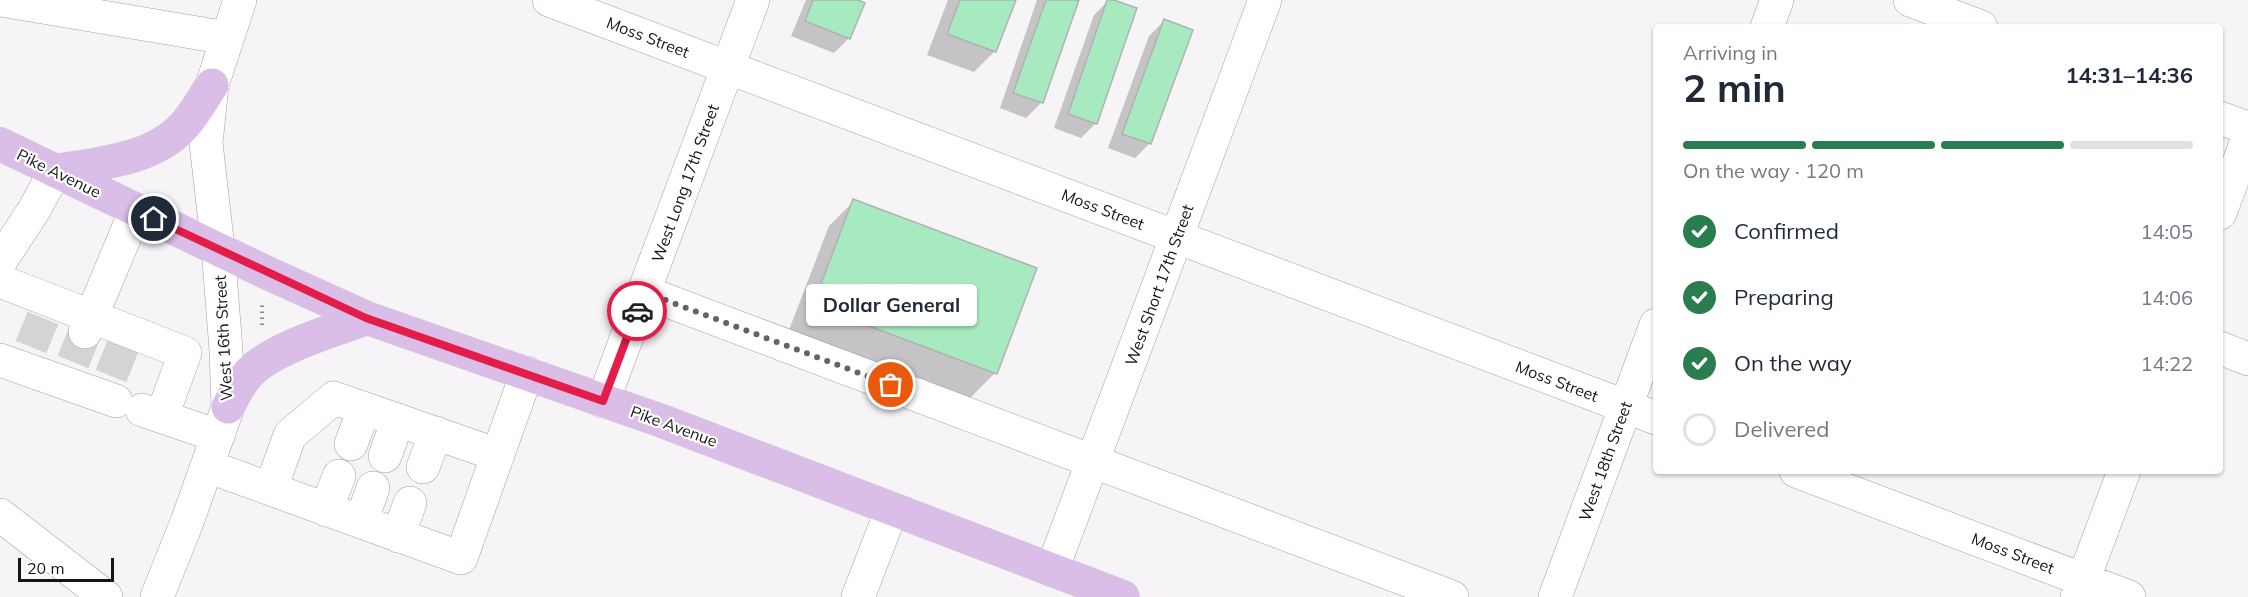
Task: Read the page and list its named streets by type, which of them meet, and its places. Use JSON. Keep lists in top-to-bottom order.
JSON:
{
  "streets": {
    "main road": ["Pike Avenue"],
    "street": [
      "Moss Street",
      "West Long 17th Street",
      "West Short 17th Street",
      "West 16th Street",
      "West 18th Street"
    ]
  },
  "crossings": [
    ["Moss Street", "West Long 17th Street"],
    ["Moss Street", "West Short 17th Street"],
    ["Moss Street", "West 18th Street"],
    ["Pike Avenue", "West Long 17th Street"],
    ["Pike Avenue", "West Short 17th Street"],
    ["Pike Avenue", "West 16th Street"]
  ],
  "places": ["Dollar General"],
  "scale_bar": "20 m",
  "page": {
    "heading": ["2 min", "Arriving in", "14:31–14:36"],
    "bar": "On the way · 120 m",
    "list": [
      ["Confirmed", "14:05"],
      ["Preparing", "14:06"],
      ["On the way", "14:22"],
      "Delivered"
    ],
    "bubble": "Dollar General",
    "scale": "20 m"
  }
}
